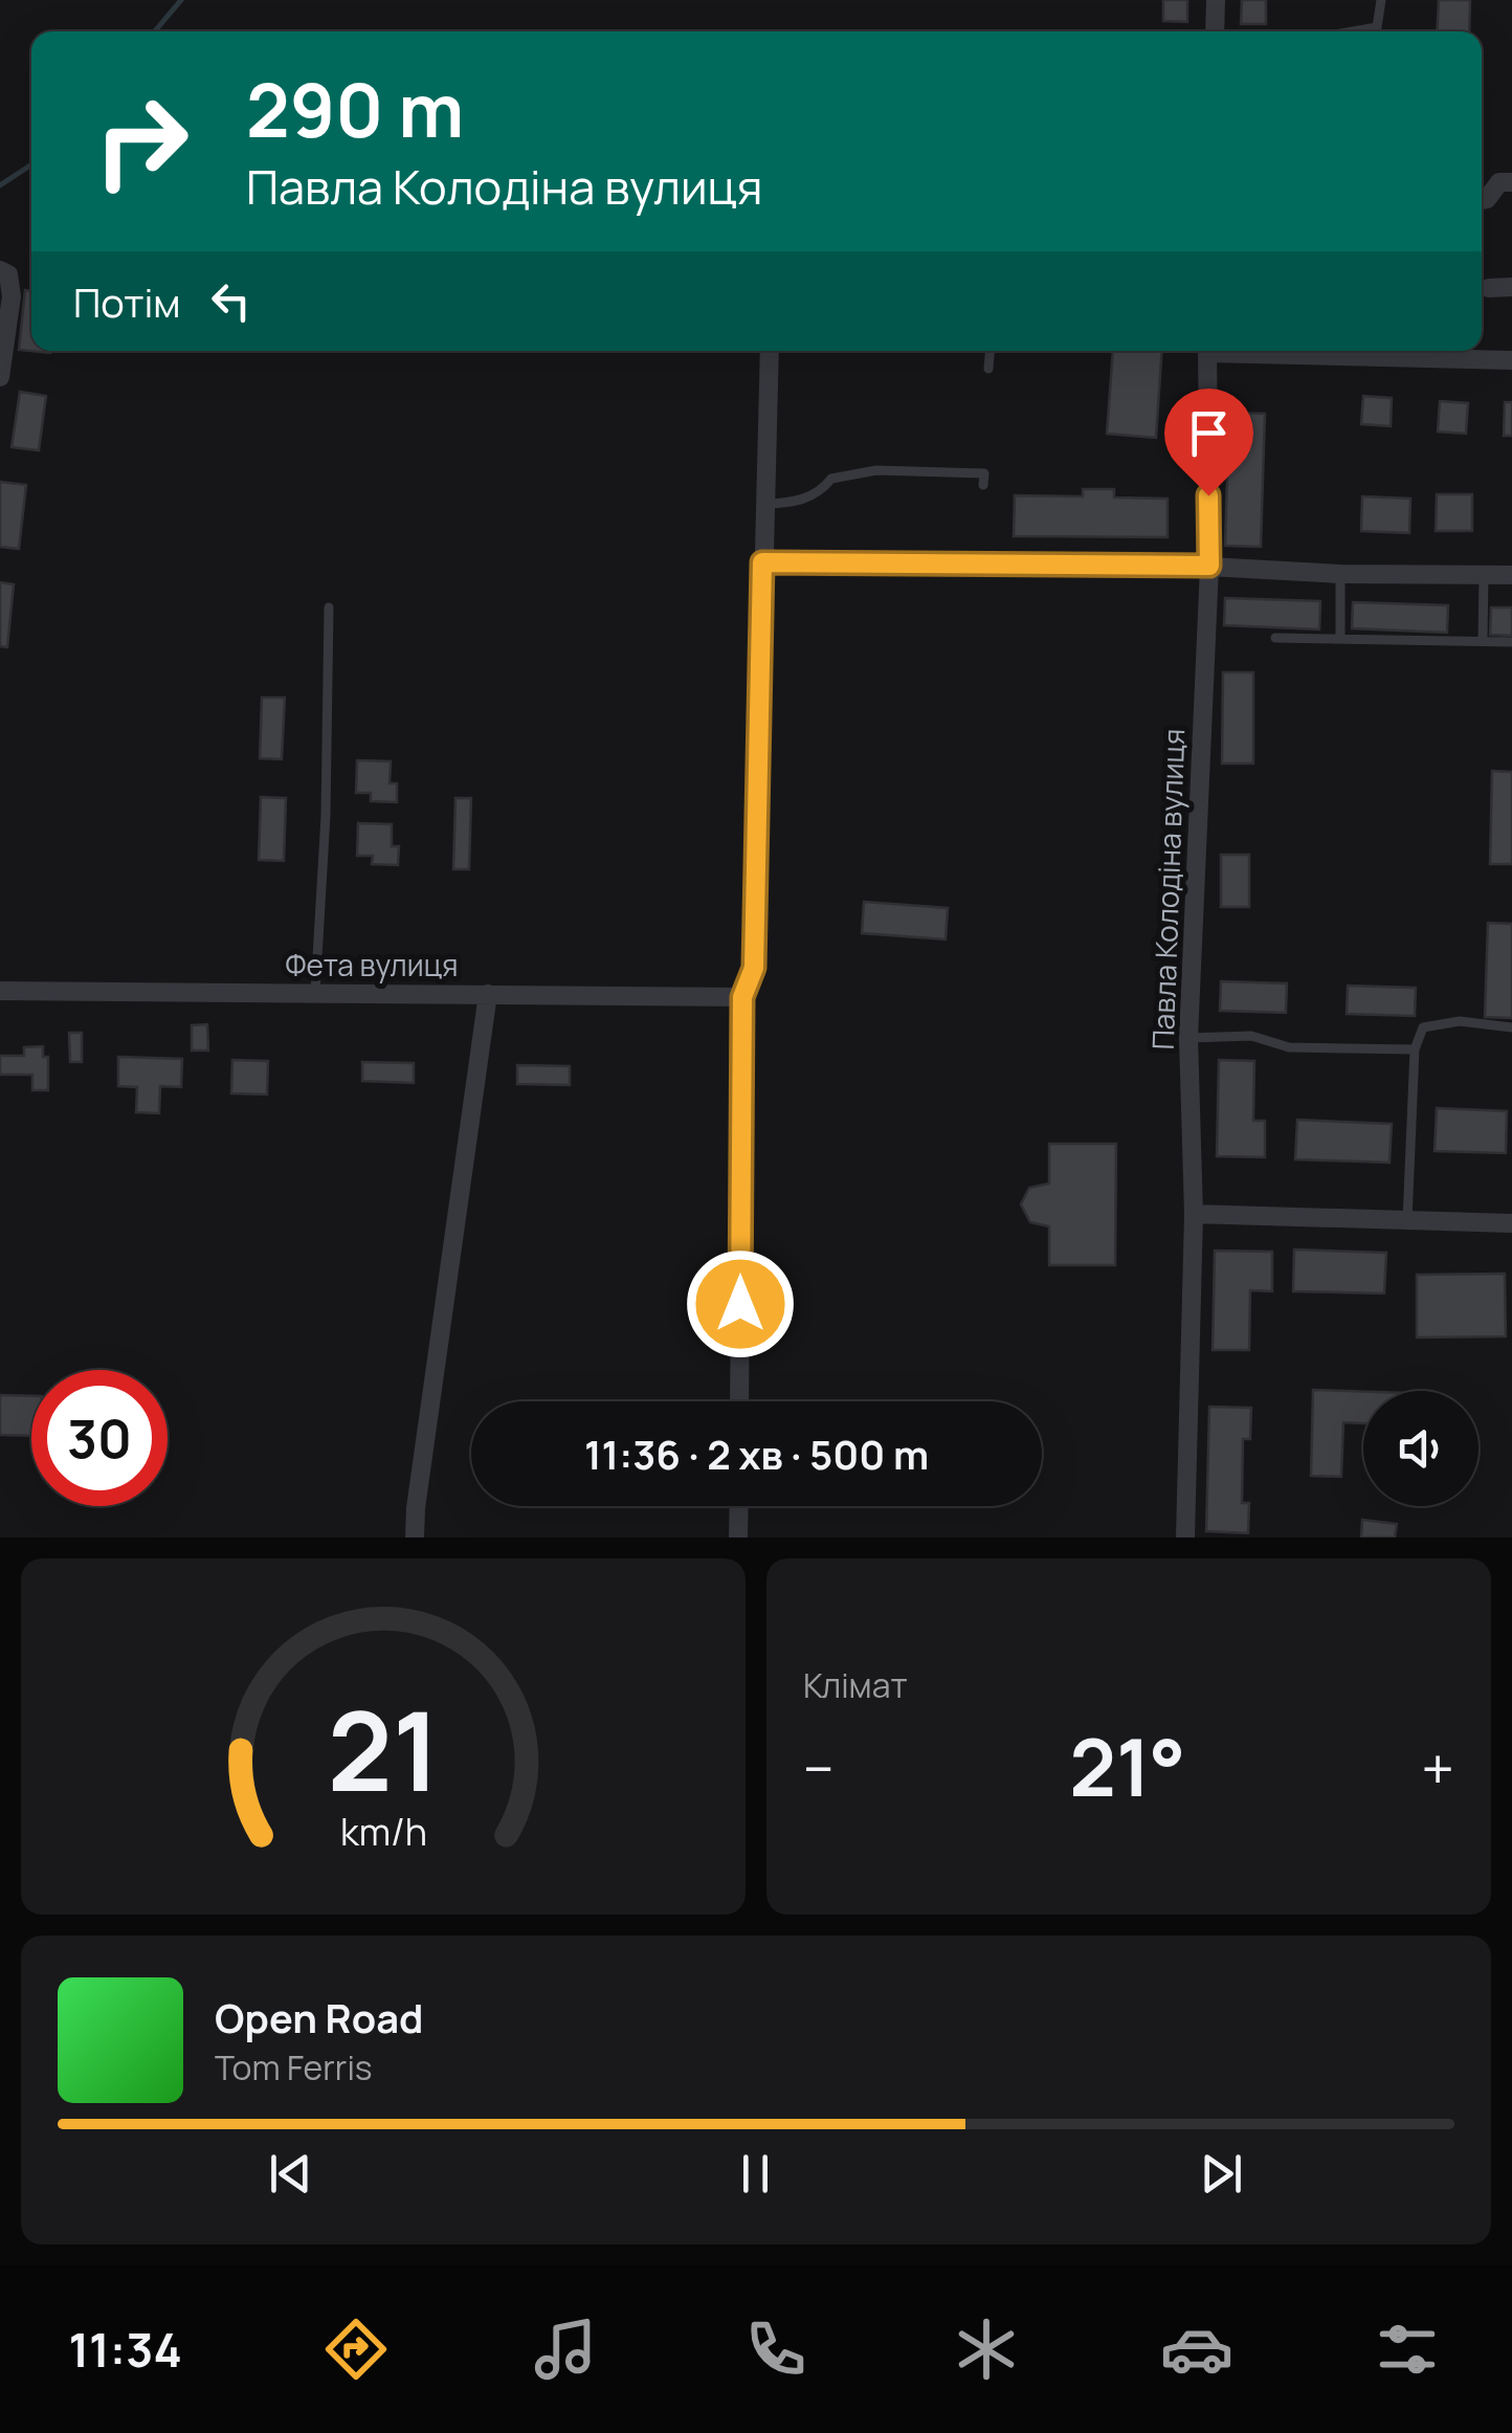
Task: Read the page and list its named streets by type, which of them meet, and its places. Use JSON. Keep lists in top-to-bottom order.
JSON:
{
  "streets": {
    "street": ["Павла Колодіна вулиця", "Фета вулиця"]
  },
  "page": {
    "turn": ["290 m", "Павла Колодіна вулиця"],
    "then": "Потім",
    "limit": "30",
    "trip": "11:36 · 2 хв · 500 m",
    "tile": "Клімат",
    "heat": ["−", "21°", "+"],
    "song": ["Open Road", "Tom Ferris"],
    "tabs": "11:34",
    "gauge": ["21", "km/h"]
  }
}
